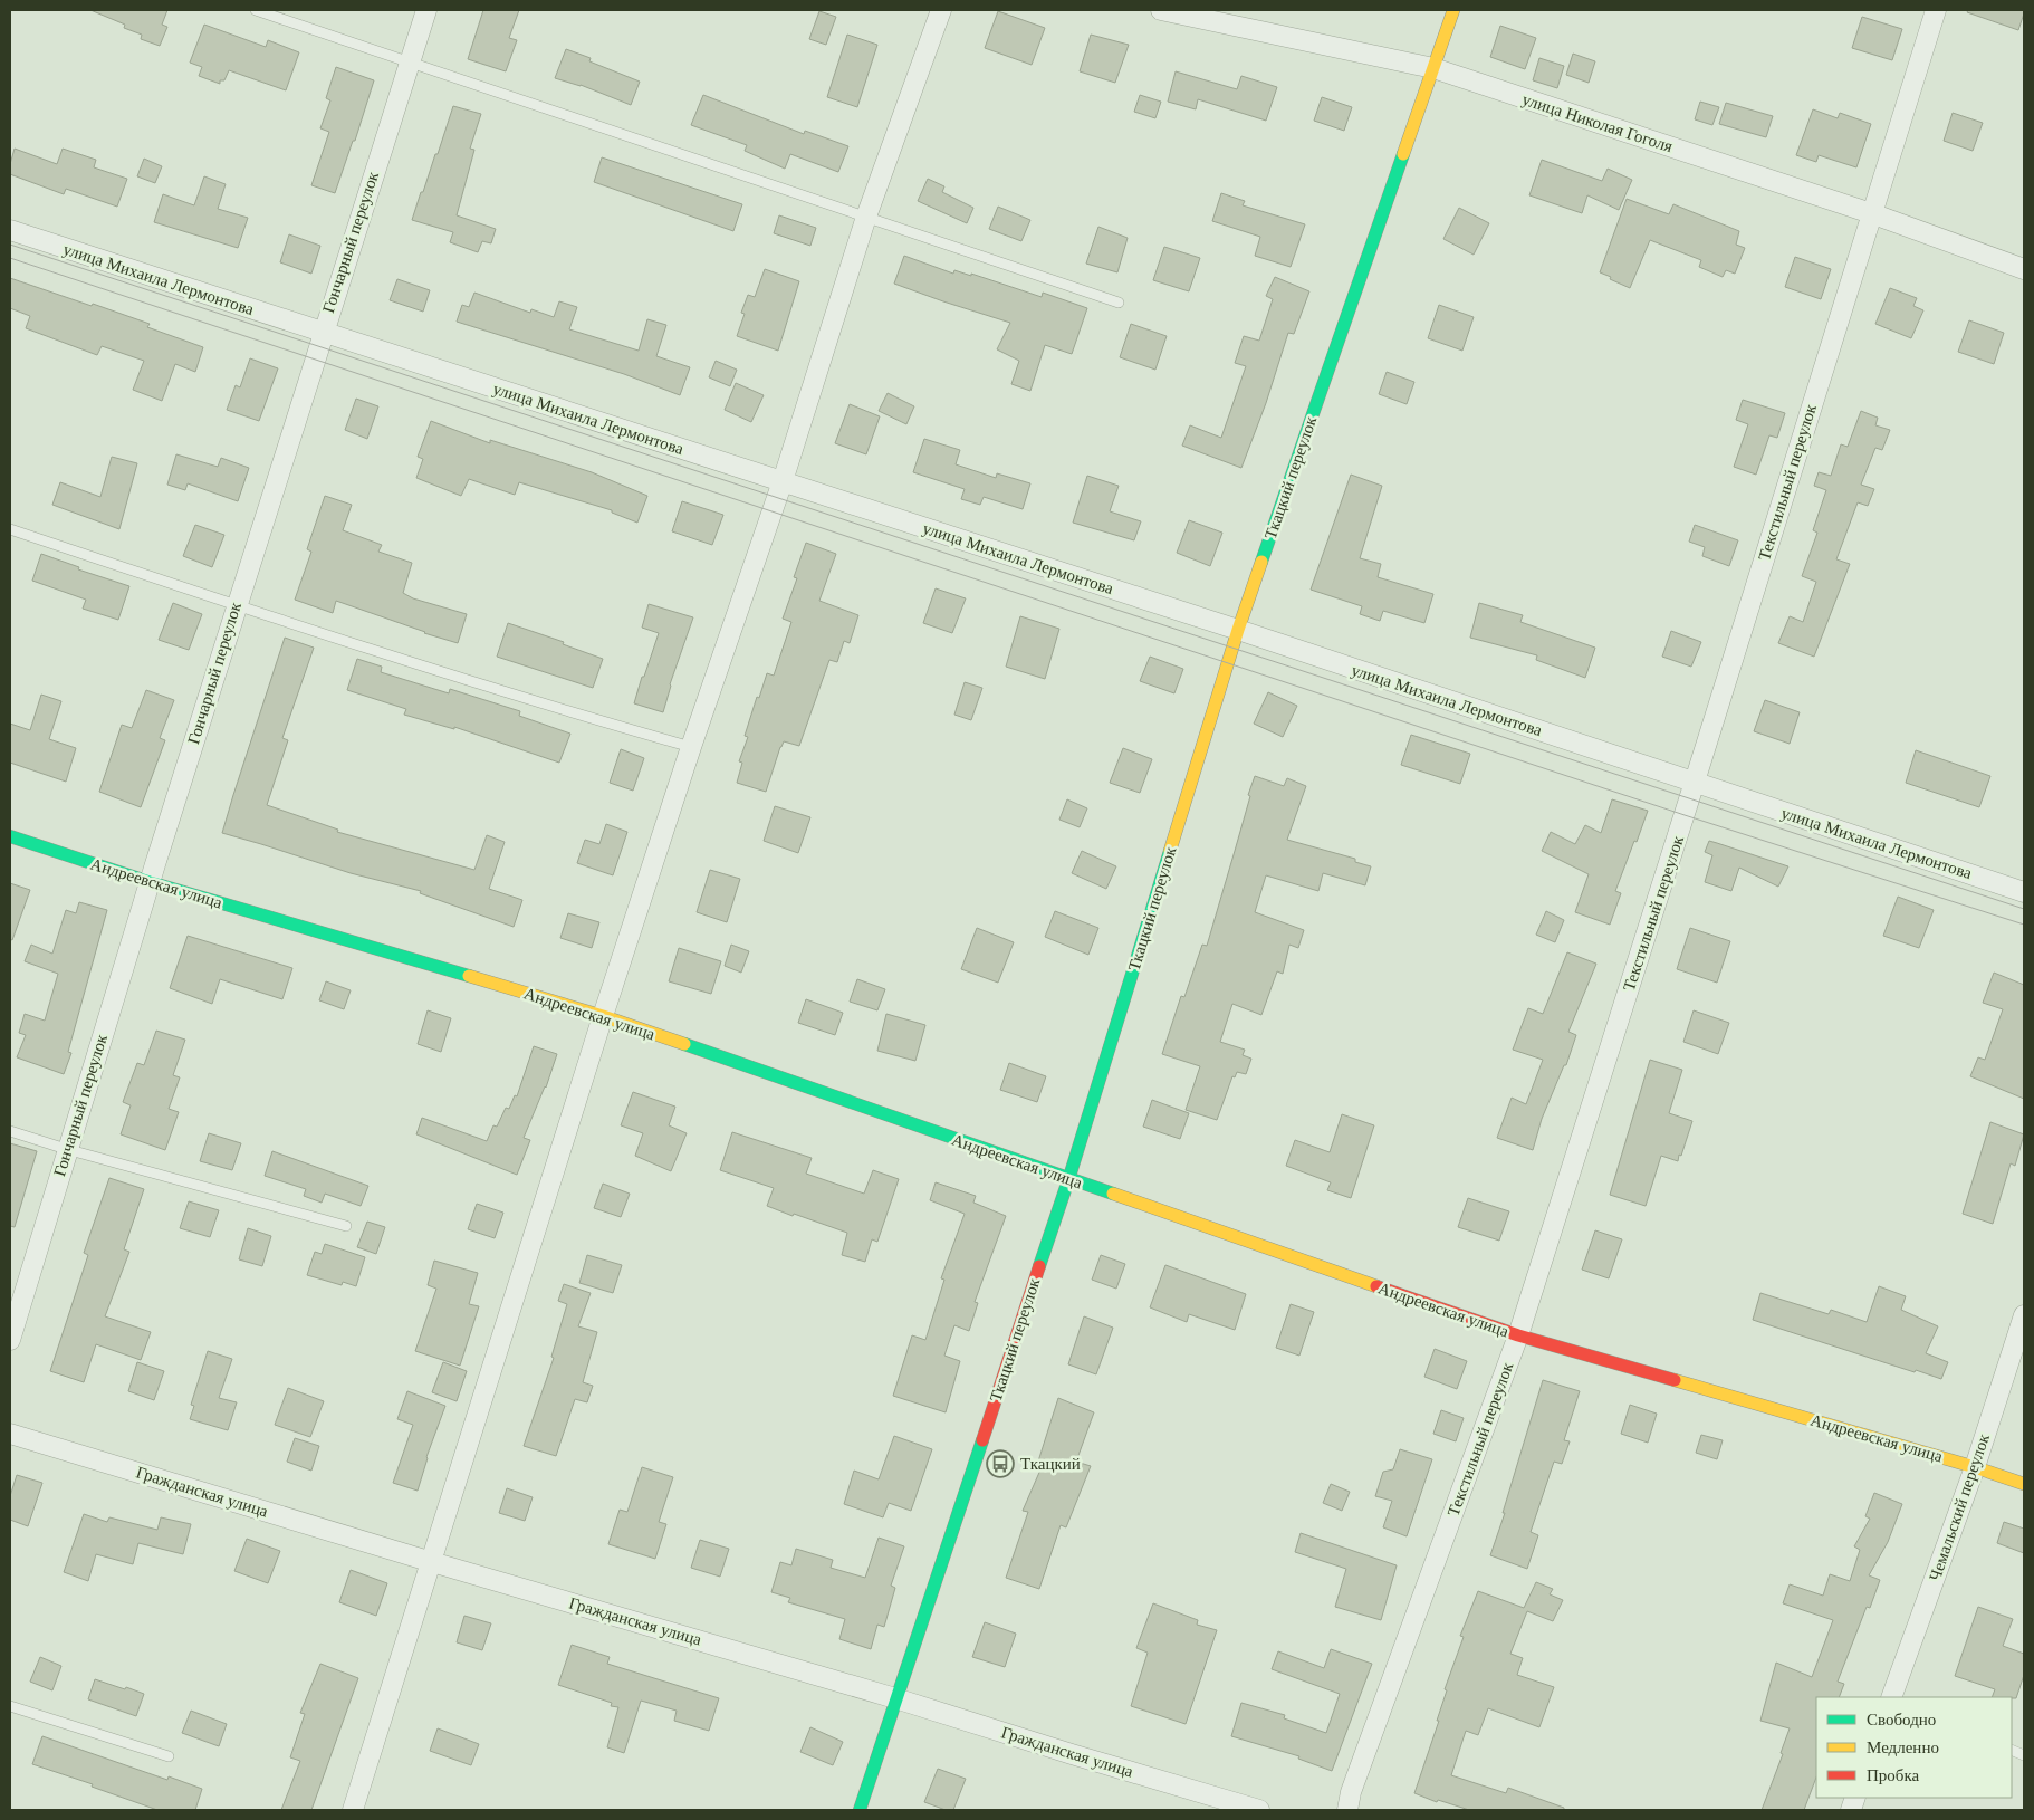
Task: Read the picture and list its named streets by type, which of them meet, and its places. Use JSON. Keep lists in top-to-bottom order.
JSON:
{
  "streets": {
    "street": [
      "улица Николая Гоголя",
      "Гончарный переулок",
      "улица Михаила Лермонтова",
      "Ткацкий переулок",
      "Текстильный переулок",
      "Андреевская улица",
      "Гражданская улица",
      "Чемальский переулок"
    ]
  },
  "crossings": [
    ["улица Николая Гоголя", "Ткацкий переулок"],
    ["улица Николая Гоголя", "Текстильный переулок"],
    ["Гончарный переулок", "улица Михаила Лермонтова"],
    ["Гончарный переулок", "Андреевская улица"],
    ["улица Михаила Лермонтова", "Ткацкий переулок"],
    ["улица Михаила Лермонтова", "Текстильный переулок"],
    ["Ткацкий переулок", "Андреевская улица"],
    ["Ткацкий переулок", "Гражданская улица"],
    ["Текстильный переулок", "Андреевская улица"],
    ["Андреевская улица", "Чемальский переулок"]
  ],
  "places": {
    "bus stop": ["Ткацкий"]
  },
  "legend": ["Свободно", "Медленно", "Пробка"]
}
